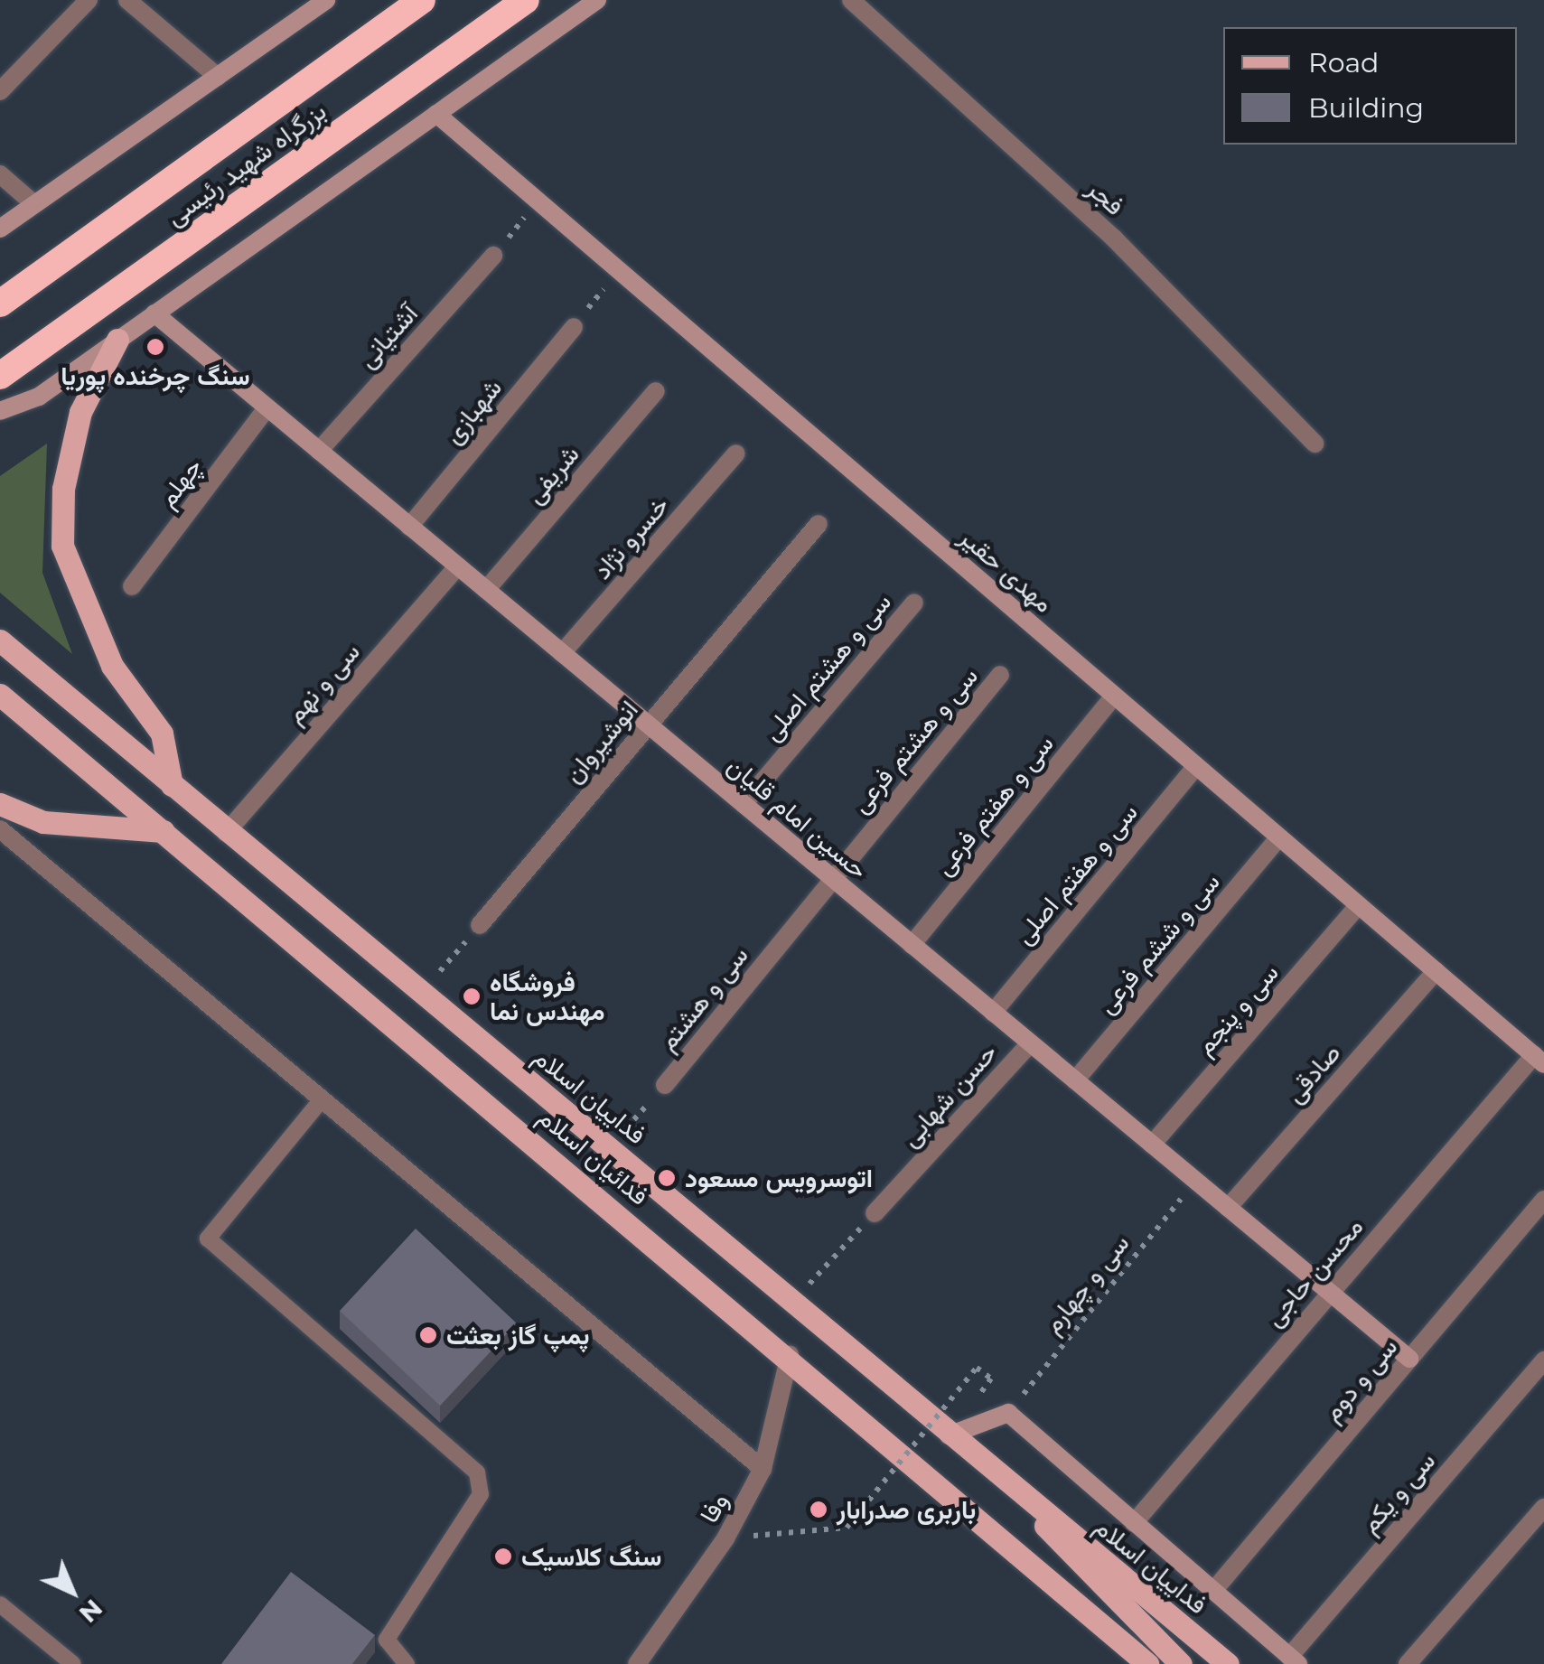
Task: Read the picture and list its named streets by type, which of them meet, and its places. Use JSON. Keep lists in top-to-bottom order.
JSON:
{
  "streets": {
    "highway": ["بزرگراه شهید رئیسی"],
    "main road": ["فداییان اسلام", "فدائیان اسلام"],
    "street": [
      "فجر",
      "آشتیانی",
      "شهبازی",
      "شریفی",
      "چهلم",
      "خسرو نژاد",
      "مهدی حقیر",
      "سی و هشتم اصلی",
      "سی و نهم",
      "سی و هشتم فرعی",
      "انوشیروان",
      "سی و هفتم فرعی",
      "حسین امام قلیان",
      "سی و هفتم اصلی",
      "سی و ششم فرعی",
      "سی و هشتم",
      "سی و پنجم",
      "صادقی",
      "حسن شهابی",
      "محسن حاجی",
      "سی و دوم",
      "سی و یکم",
      "وفا"
    ],
    "path": ["سی و چهارم"]
  },
  "crossings": [
    ["آشتیانی", "حسین امام قلیان"],
    ["شهبازی", "حسین امام قلیان"],
    ["شریفی", "حسین امام قلیان"],
    ["چهلم", "حسین امام قلیان"],
    ["خسرو نژاد", "حسین امام قلیان"],
    ["مهدی حقیر", "سی و هفتم فرعی"],
    ["مهدی حقیر", "سی و هفتم اصلی"],
    ["مهدی حقیر", "سی و ششم فرعی"],
    ["مهدی حقیر", "سی و پنجم"],
    ["مهدی حقیر", "صادقی"],
    ["مهدی حقیر", "محسن حاجی"],
    ["سی و هشتم اصلی", "حسین امام قلیان"],
    ["سی و نهم", "حسین امام قلیان"],
    ["سی و نهم", "فداییان اسلام"],
    ["سی و هشتم فرعی", "حسین امام قلیان"],
    ["سی و هشتم فرعی", "سی و هشتم"],
    ["انوشیروان", "حسین امام قلیان"],
    ["سی و هفتم فرعی", "حسین امام قلیان"],
    ["حسین امام قلیان", "سی و هفتم اصلی"],
    ["حسین امام قلیان", "سی و ششم فرعی"],
    ["حسین امام قلیان", "سی و هشتم"],
    ["حسین امام قلیان", "سی و پنجم"],
    ["حسین امام قلیان", "صادقی"],
    ["حسین امام قلیان", "حسن شهابی"],
    ["حسین امام قلیان", "محسن حاجی"],
    ["حسین امام قلیان", "سی و چهارم"],
    ["حسین امام قلیان", "سی و دوم"],
    ["سی و هشتم", "فداییان اسلام"],
    ["فدائیان اسلام", "وفا"]
  ],
  "places": [
    "سنگ چرخنده پوریا",
    "فروشگاه مهندس نما",
    "اتوسرویس مسعود",
    "پمپ گاز بعثت",
    "باربری صدرابار",
    "سنگ کلاسیک"
  ],
  "legend": ["Road", "Building"],
  "north": "bottom right"
}
